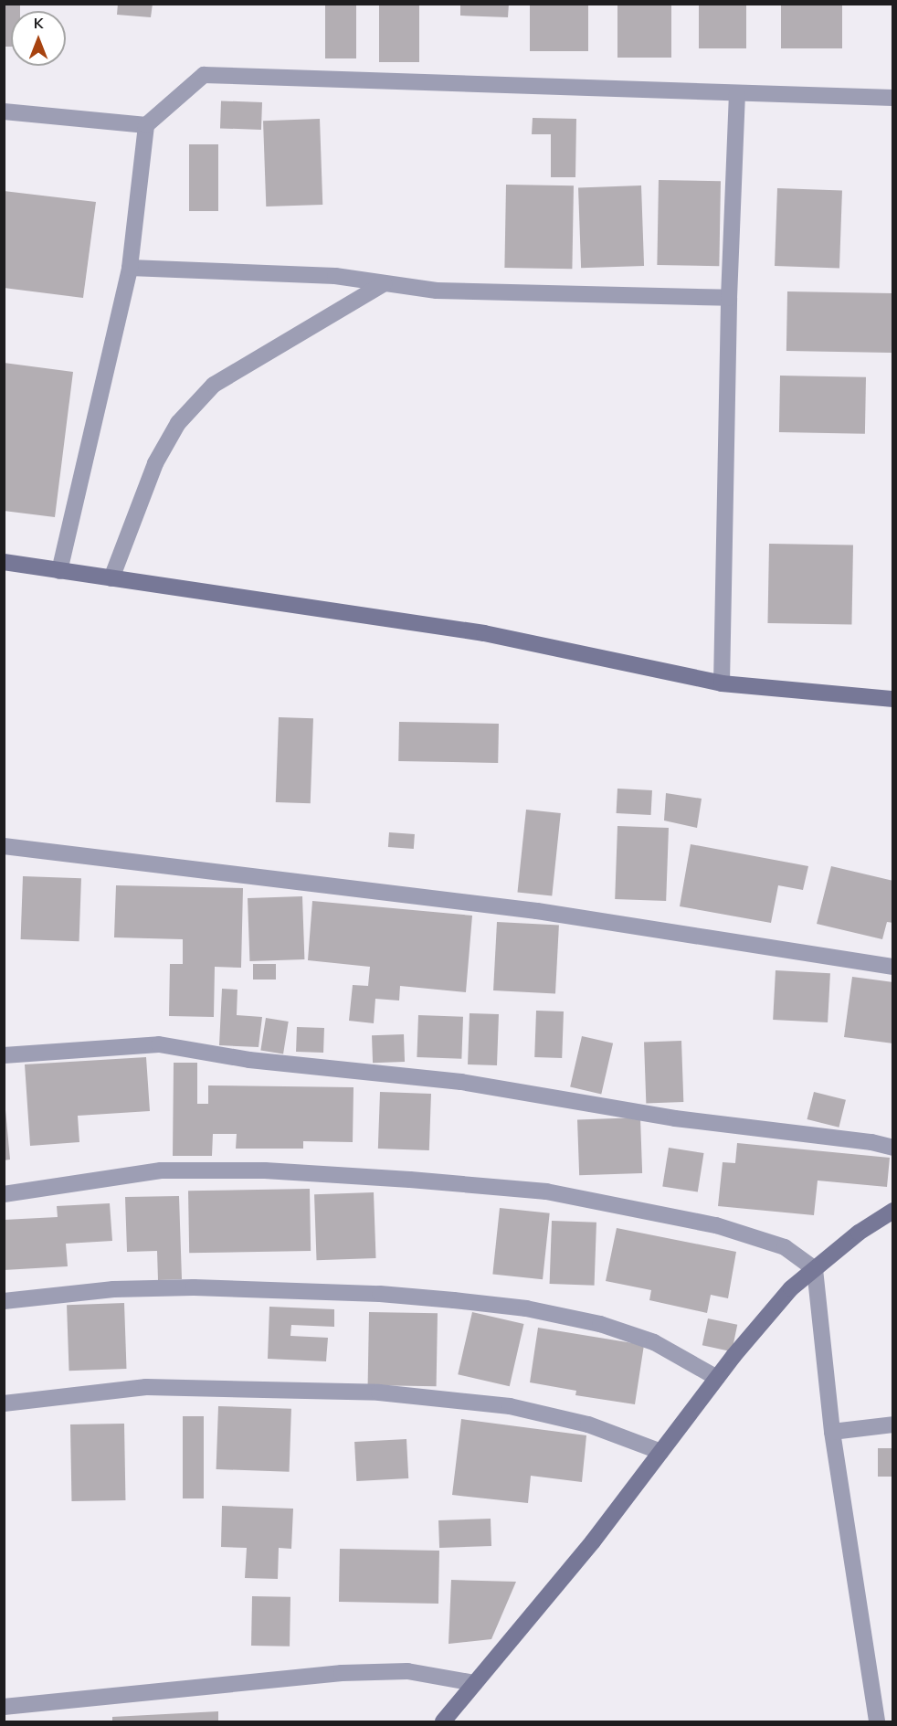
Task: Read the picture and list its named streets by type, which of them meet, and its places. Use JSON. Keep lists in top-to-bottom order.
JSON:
{
  "north": "top"
}
